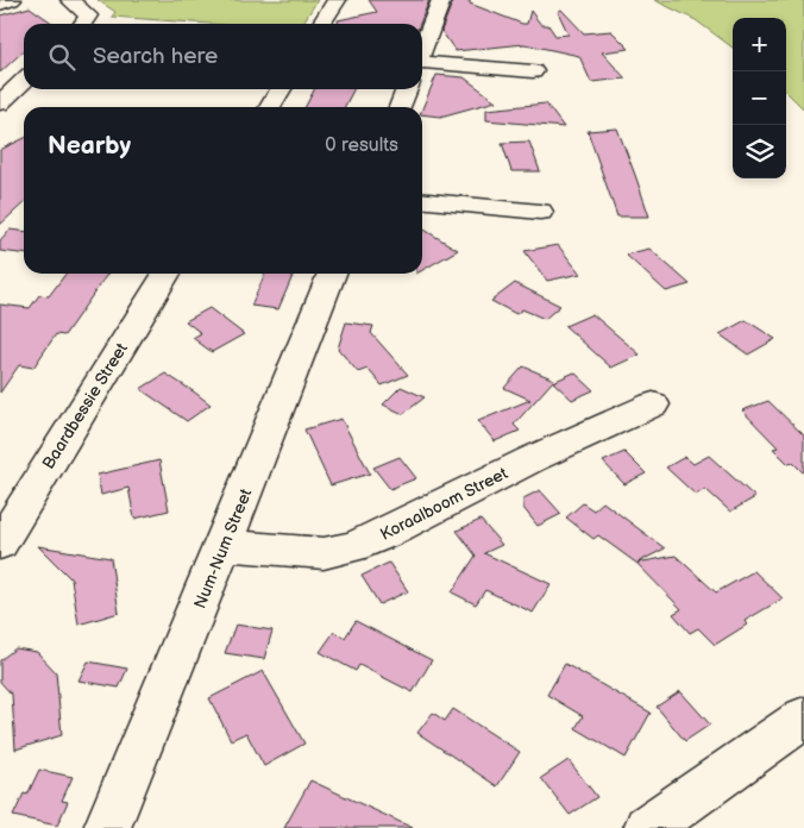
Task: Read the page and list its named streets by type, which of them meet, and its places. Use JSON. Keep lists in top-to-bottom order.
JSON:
{
  "streets": {
    "street": ["Baardbessie Street", "Koraalboom Street", "Num-Num Street"]
  },
  "crossings": [
    ["Koraalboom Street", "Num-Num Street"]
  ],
  "page": {
    "map_buttons": ["+", "−"],
    "search": "Search here",
    "heading": ["Nearby", "0 results"]
  }
}
